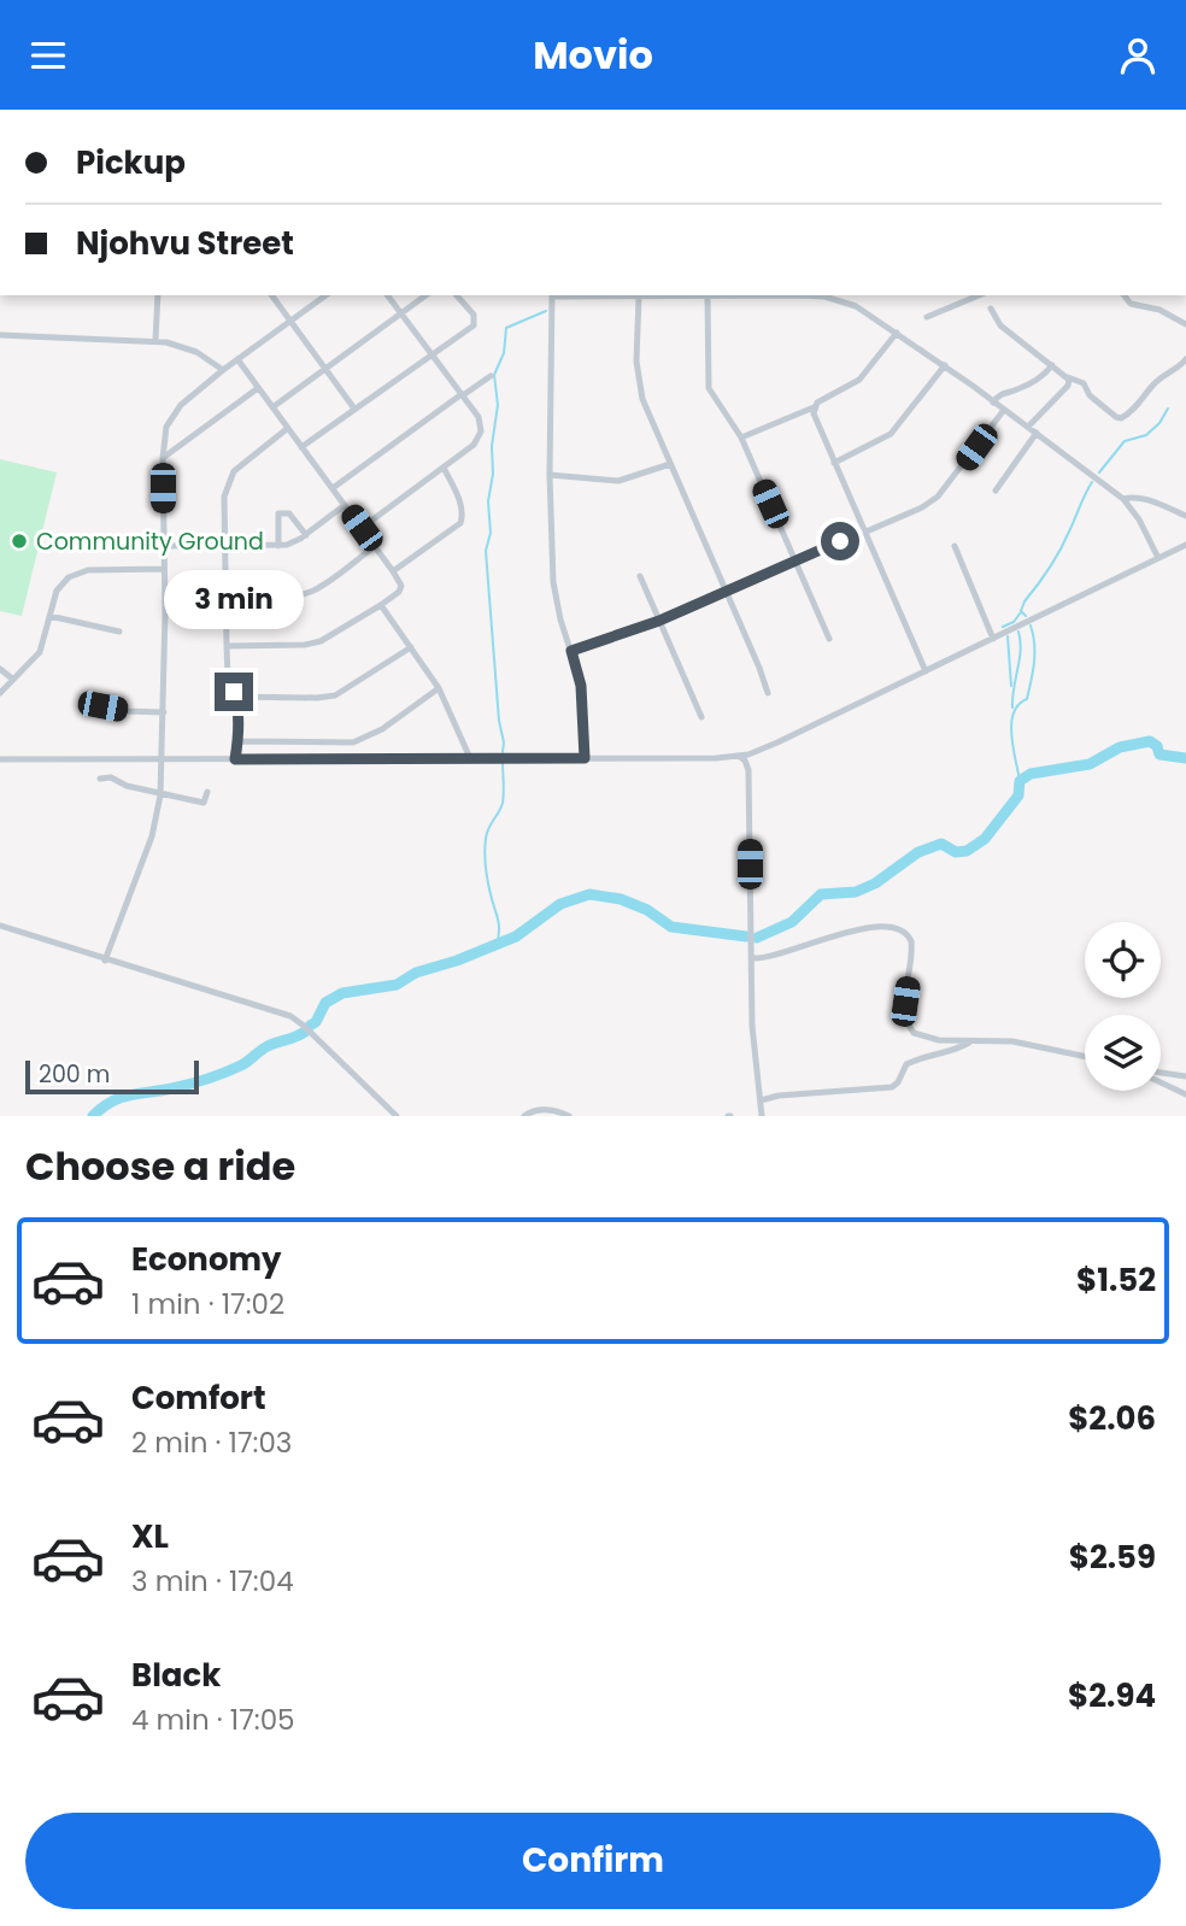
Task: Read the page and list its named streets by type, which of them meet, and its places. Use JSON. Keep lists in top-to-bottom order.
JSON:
{
  "places": ["Community Ground"],
  "scale_bar": "200 m",
  "page": {
    "header": "Movio",
    "banner": ["Pickup", "Njohvu Street"],
    "bubble": "3 min",
    "scale": "200 m",
    "heading": "Choose a ride",
    "list": [
      {
        "name": "Economy",
        "note": "1 min · 17:02",
        "value": "$1.52"
      },
      {
        "name": "Comfort",
        "note": "2 min · 17:03",
        "value": "$2.06"
      },
      {
        "name": "XL",
        "note": "3 min · 17:04",
        "value": "$2.59"
      },
      {
        "name": "Black",
        "note": "4 min · 17:05",
        "value": "$2.94"
      }
    ],
    "buttons": "Confirm"
  }
}
